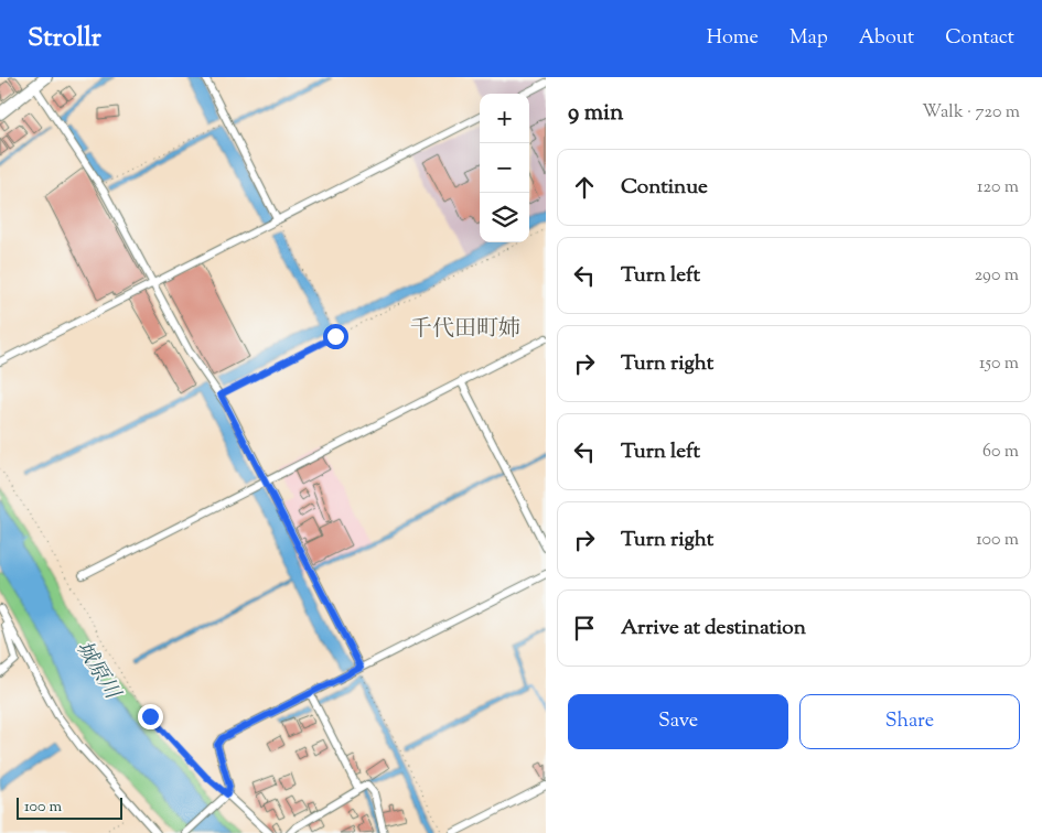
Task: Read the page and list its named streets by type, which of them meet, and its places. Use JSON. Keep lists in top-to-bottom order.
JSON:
{
  "districts": ["千代田町姉"],
  "water": ["城原川"],
  "scale_bar": "100 m",
  "page": {
    "header": "Strollr",
    "nav": [
      "Home",
      "Map",
      "About",
      "Contact"
    ],
    "heading": ["9 min", "Walk · 720 m"],
    "map_buttons": ["+", "−"],
    "list": [
      ["Continue", "120 m"],
      ["Turn left", "290 m"],
      ["Turn right", "150 m"],
      ["Turn left", "60 m"],
      ["Turn right", "100 m"],
      "Arrive at destination"
    ],
    "buttons": ["Save", "Share"],
    "scale": "100 m"
  }
}
